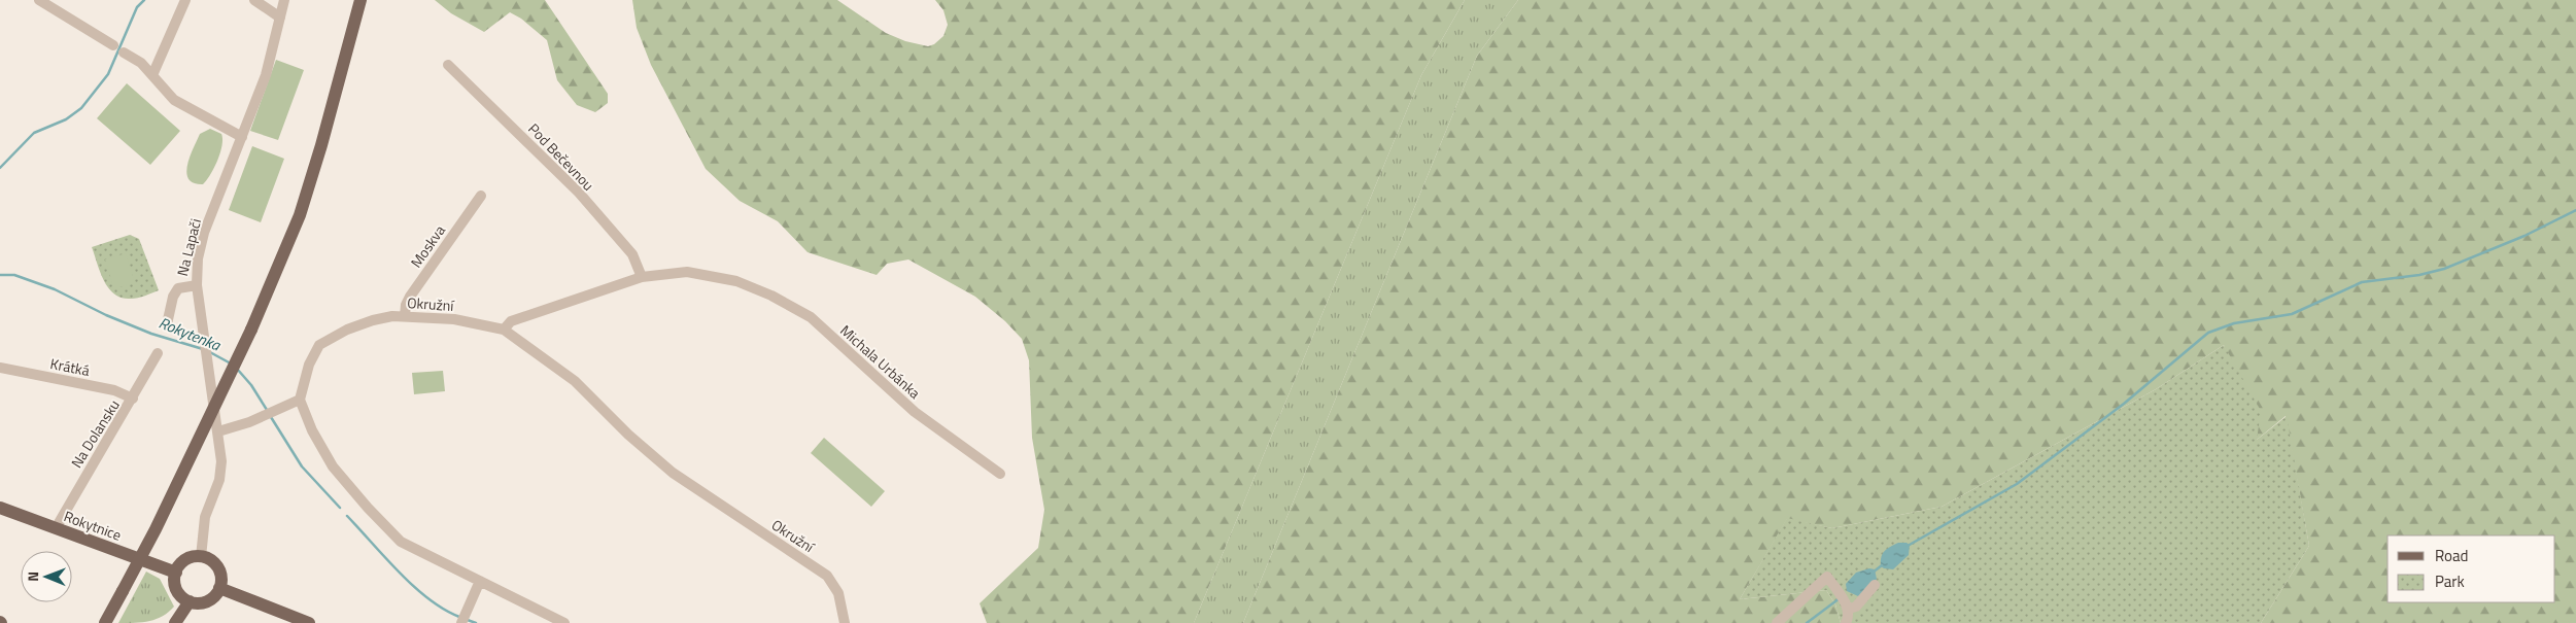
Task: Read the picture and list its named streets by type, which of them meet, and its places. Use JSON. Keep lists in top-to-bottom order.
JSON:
{
  "streets": {
    "main road": ["Rokytnice"],
    "street": [
      "Pod Bečevnou",
      "Moskva",
      "Na Lapači",
      "Okružní",
      "Michala Urbánka",
      "Krátká",
      "Na Dolansku"
    ]
  },
  "crossings": [
    ["Pod Bečevnou", "Michala Urbánka"],
    ["Moskva", "Okružní"],
    ["Okružní", "Michala Urbánka"],
    ["Krátká", "Na Dolansku"],
    ["Na Dolansku", "Rokytnice"]
  ],
  "water": ["Rokytenka"],
  "legend": ["Road", "Park"],
  "north": "left"
}
